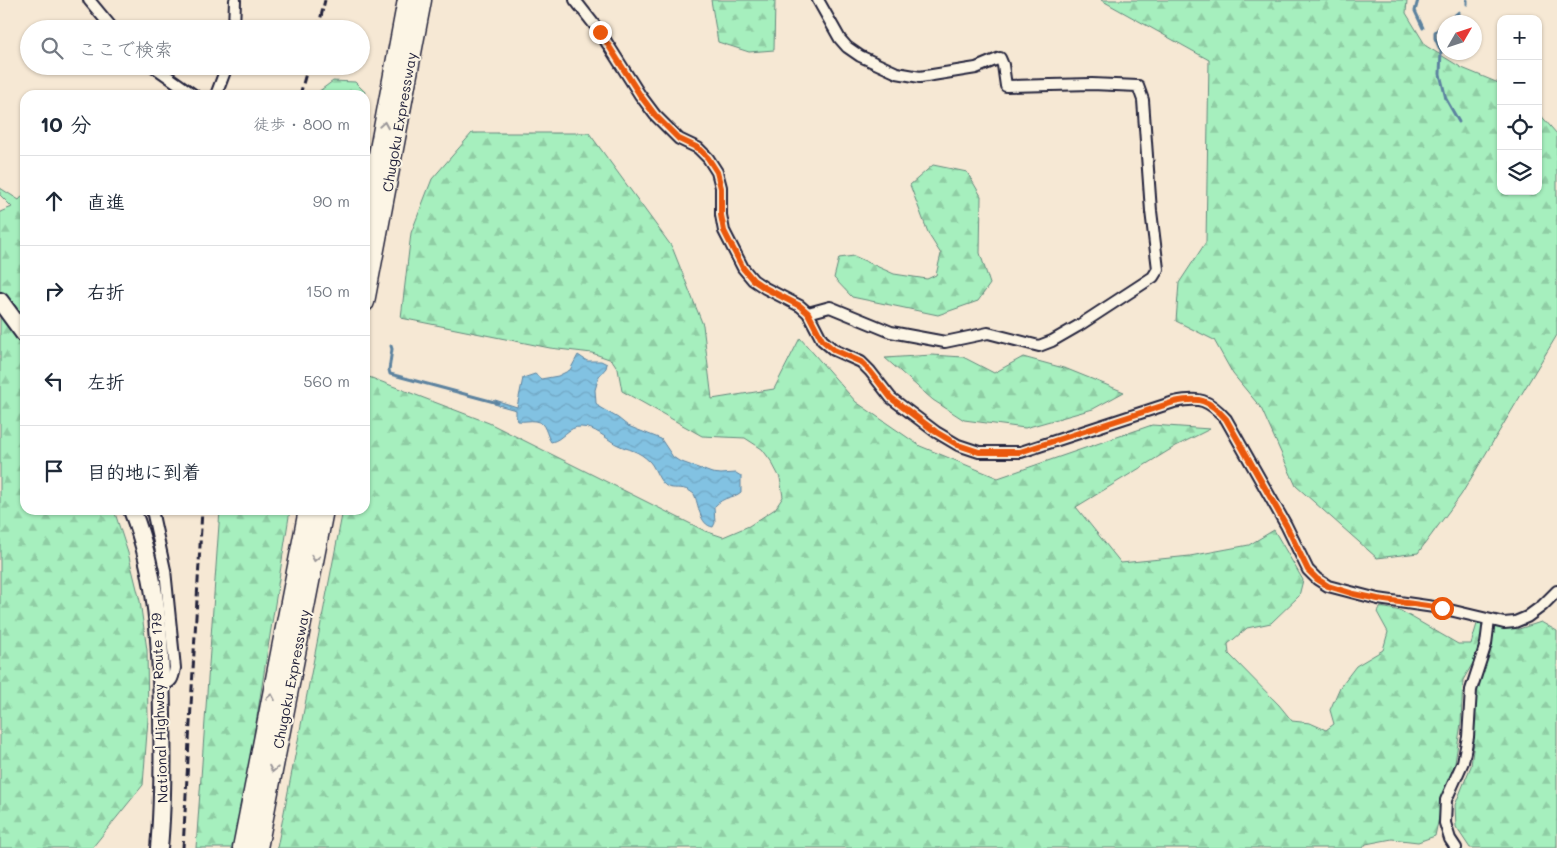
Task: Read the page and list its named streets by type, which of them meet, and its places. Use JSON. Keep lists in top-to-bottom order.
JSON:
{
  "streets": {
    "highway": ["Chugoku Expressway", "National Highway Route 179"]
  },
  "north": "top right",
  "page": {
    "map_buttons": ["+", "−"],
    "search": "ここで検索",
    "heading": ["10 分", "徒歩 · 800 m"],
    "list": [
      ["直進", "90 m"],
      ["右折", "150 m"],
      ["左折", "560 m"],
      "目的地に到着"
    ]
  }
}
